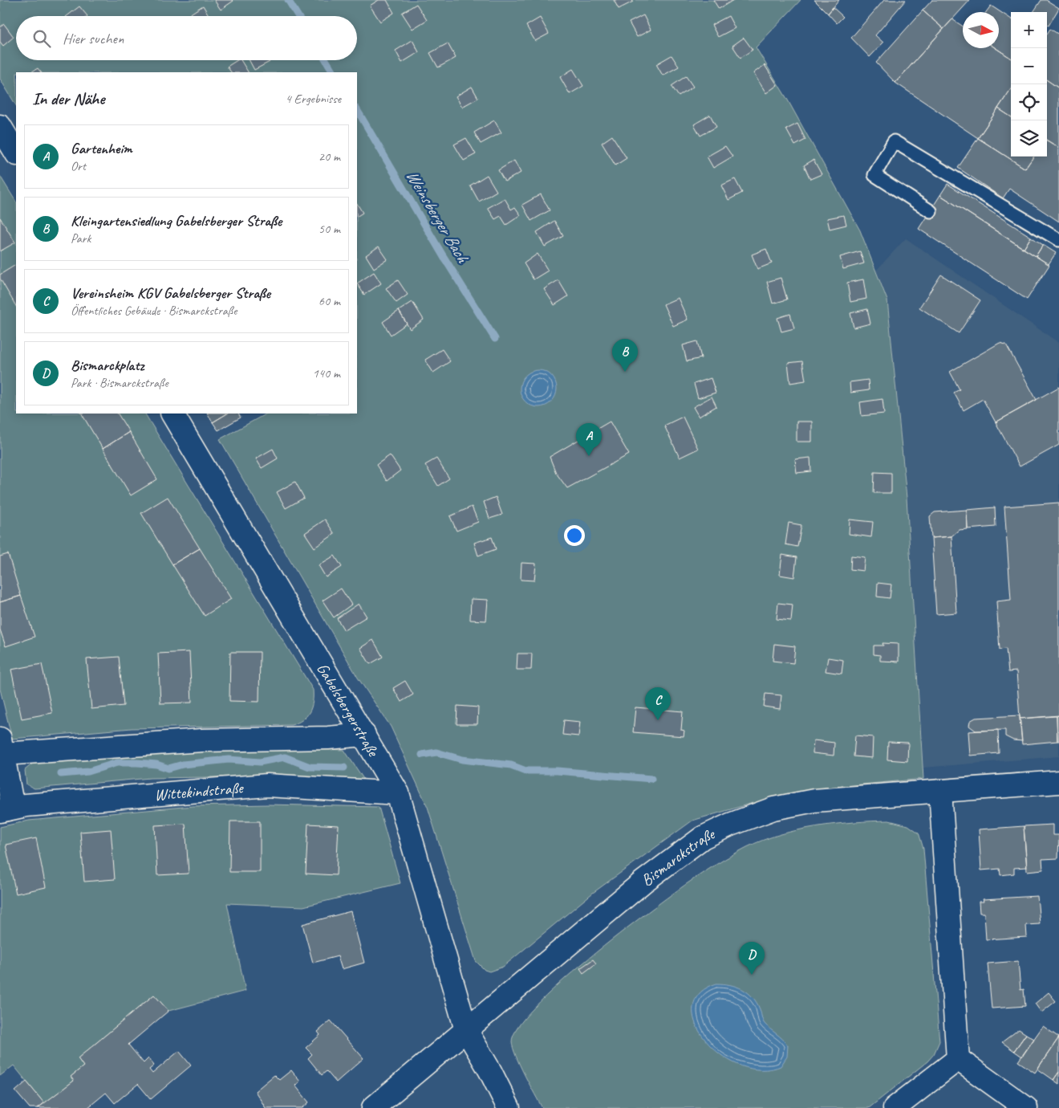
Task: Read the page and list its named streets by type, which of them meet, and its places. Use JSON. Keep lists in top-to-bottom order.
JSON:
{
  "streets": {
    "street": ["Gabelsbergerstraße", "Wittekindstraße", "Bismarckstraße"]
  },
  "crossings": [
    ["Gabelsbergerstraße", "Wittekindstraße"],
    ["Gabelsbergerstraße", "Bismarckstraße"]
  ],
  "water": ["Weinsberger Bach"],
  "north": "right",
  "page": {
    "map_buttons": ["+", "−"],
    "search": "Hier suchen",
    "heading": ["In der Nähe", "4 Ergebnisse"],
    "list": [
      {
        "mark": "A",
        "name": "Gartenheim",
        "note": "Ort",
        "value": "20 m"
      },
      {
        "mark": "B",
        "name": "Kleingartensiedlung Gabelsberger Straße",
        "note": "Park",
        "value": "50 m"
      },
      {
        "mark": "C",
        "name": "Vereinsheim KGV Gabelsberger Straße",
        "note": "Öffentliches Gebäude · Bismarckstraße",
        "value": "60 m"
      },
      {
        "mark": "D",
        "name": "Bismarckplatz",
        "note": "Park · Bismarckstraße",
        "value": "140 m"
      }
    ],
    "pins": [
      "B",
      "A",
      "C",
      "D"
    ]
  }
}
